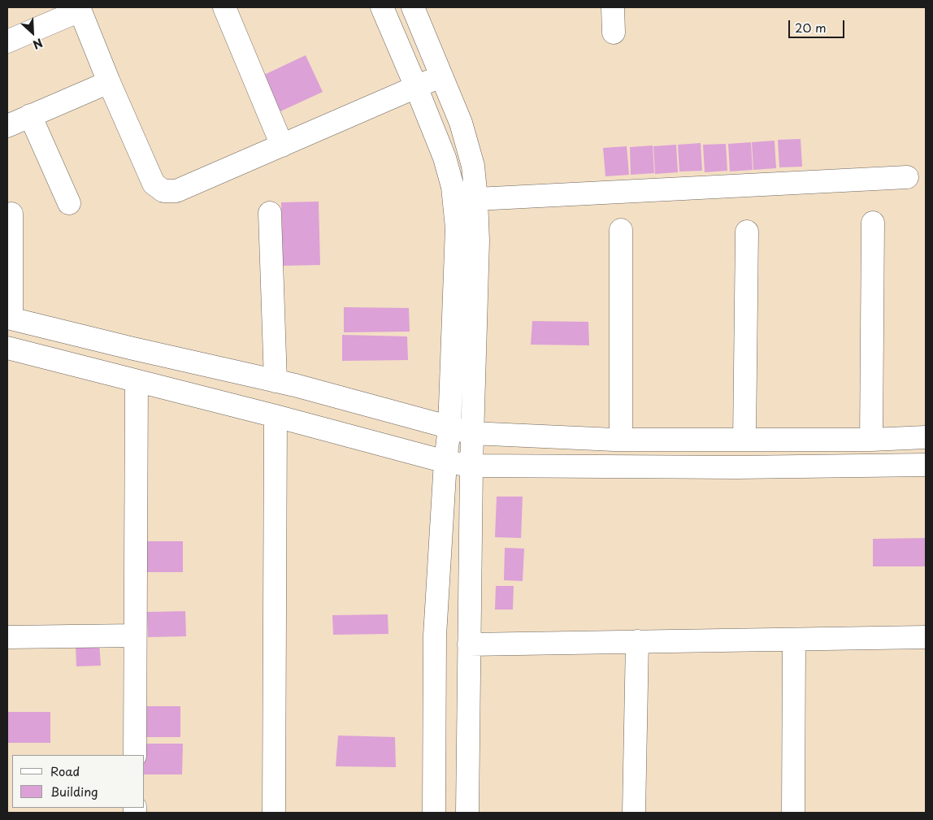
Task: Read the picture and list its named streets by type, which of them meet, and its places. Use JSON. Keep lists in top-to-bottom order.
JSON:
{
  "legend": ["Road", "Building"],
  "scale_bar": "20 m",
  "north": "bottom right"
}
